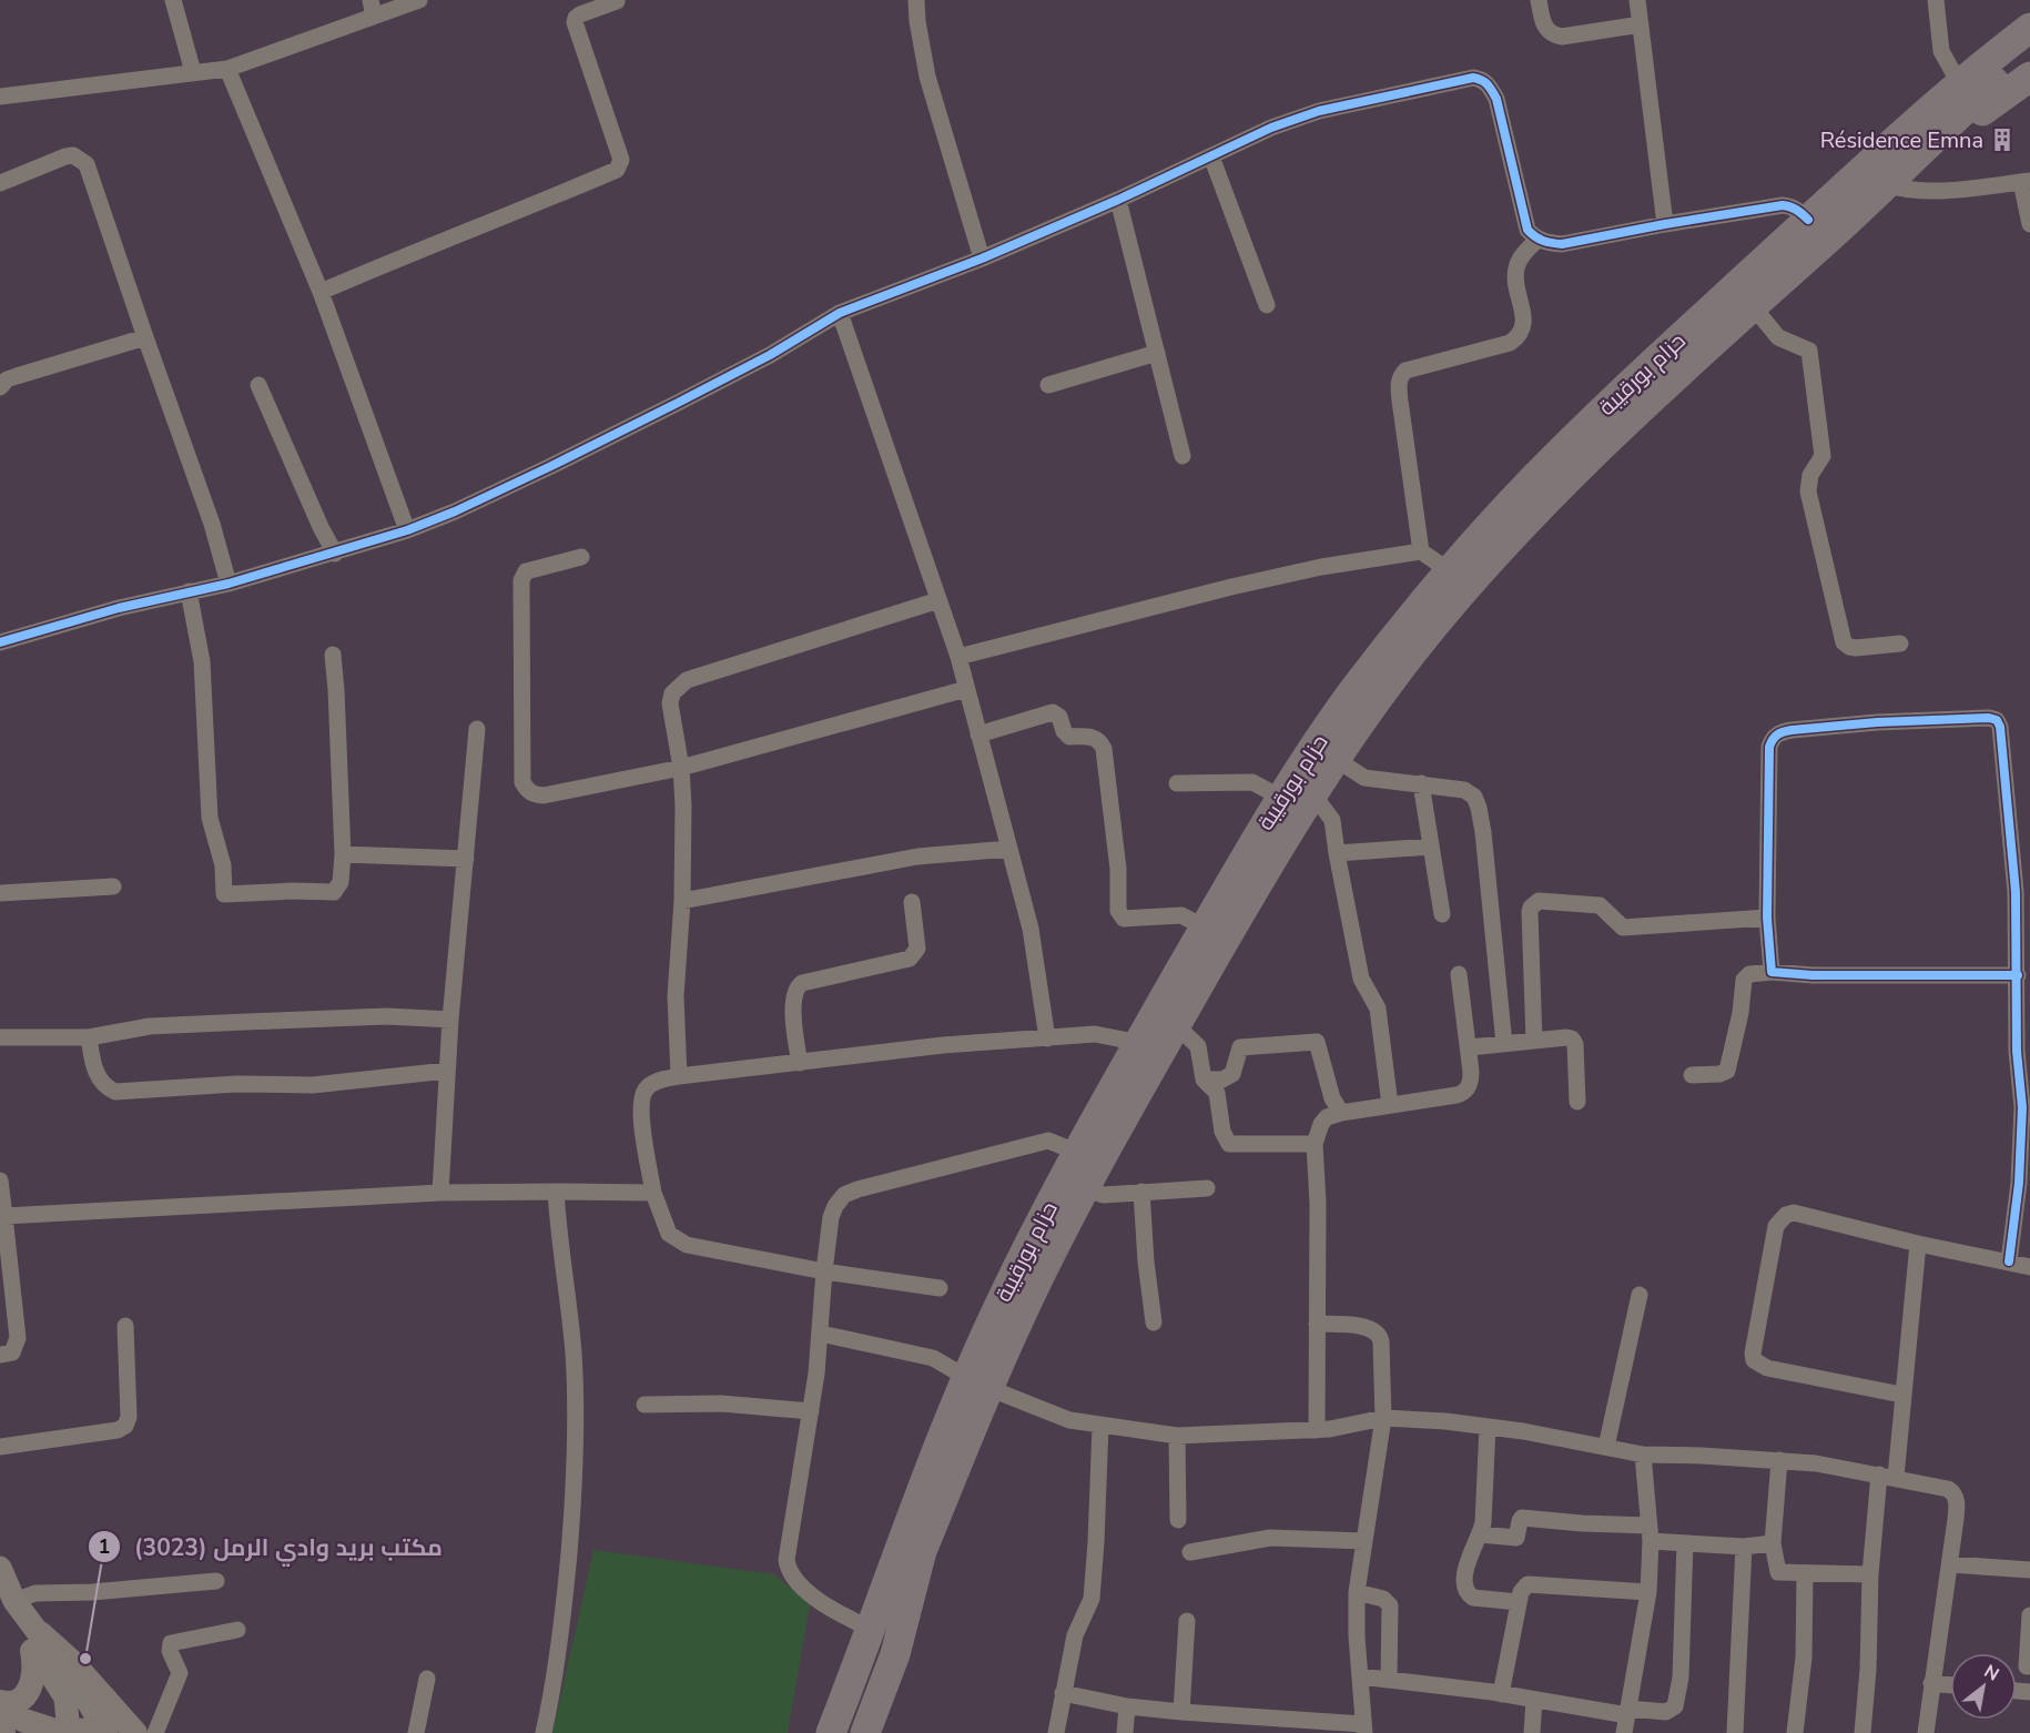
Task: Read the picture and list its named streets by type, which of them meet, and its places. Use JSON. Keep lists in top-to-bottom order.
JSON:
{
  "streets": {
    "highway": ["حزام بورقيبة"]
  },
  "places": {
    "building": ["Résidence Emna"],
    "other": ["مكتب بريد وادي الرمل (3023)"]
  },
  "north": "top right"
}
